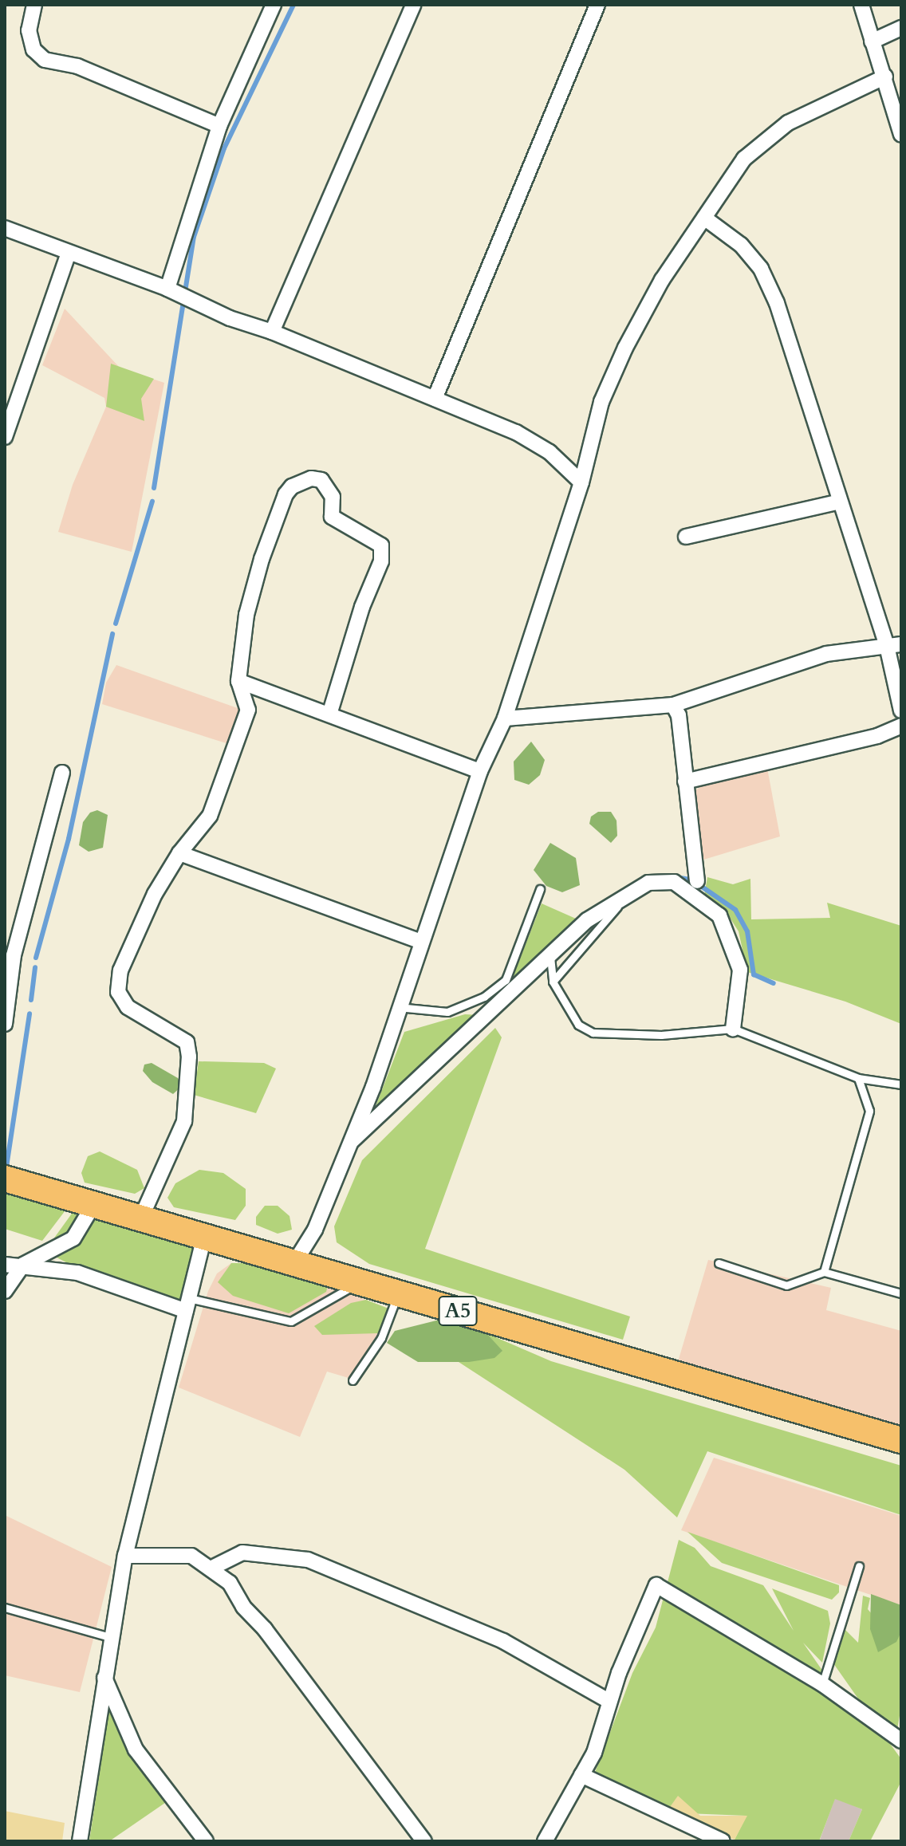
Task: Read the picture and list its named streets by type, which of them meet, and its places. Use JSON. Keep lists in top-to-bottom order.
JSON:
{
  "streets": {
    "highway": ["A5"]
  }
}
